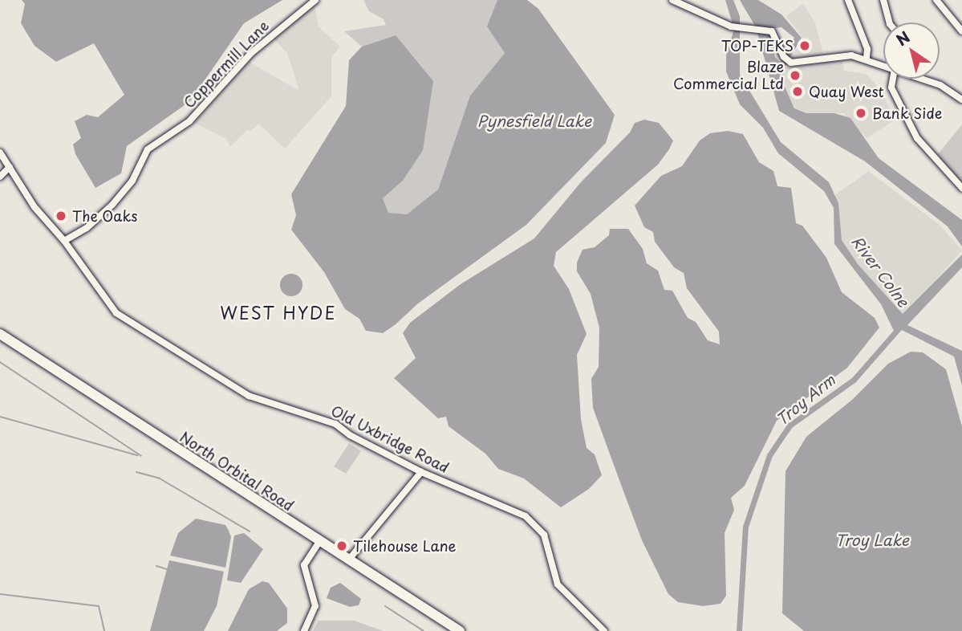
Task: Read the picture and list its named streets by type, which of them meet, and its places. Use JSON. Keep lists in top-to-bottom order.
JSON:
{
  "streets": {
    "main road": ["North Orbital Road"],
    "street": ["Coppermill Lane", "Old Uxbridge Road"]
  },
  "crossings": [
    ["Coppermill Lane", "Old Uxbridge Road"]
  ],
  "districts": ["WEST HYDE"],
  "water": [
    "Pynesfield Lake",
    "River Colne",
    "Troy Arm",
    "Troy Lake"
  ],
  "places": [
    "TOP-TEKS",
    "Blaze Commercial Ltd",
    "Quay West",
    "Bank Side",
    "The Oaks",
    "Tilehouse Lane"
  ],
  "north": "top left"
}
